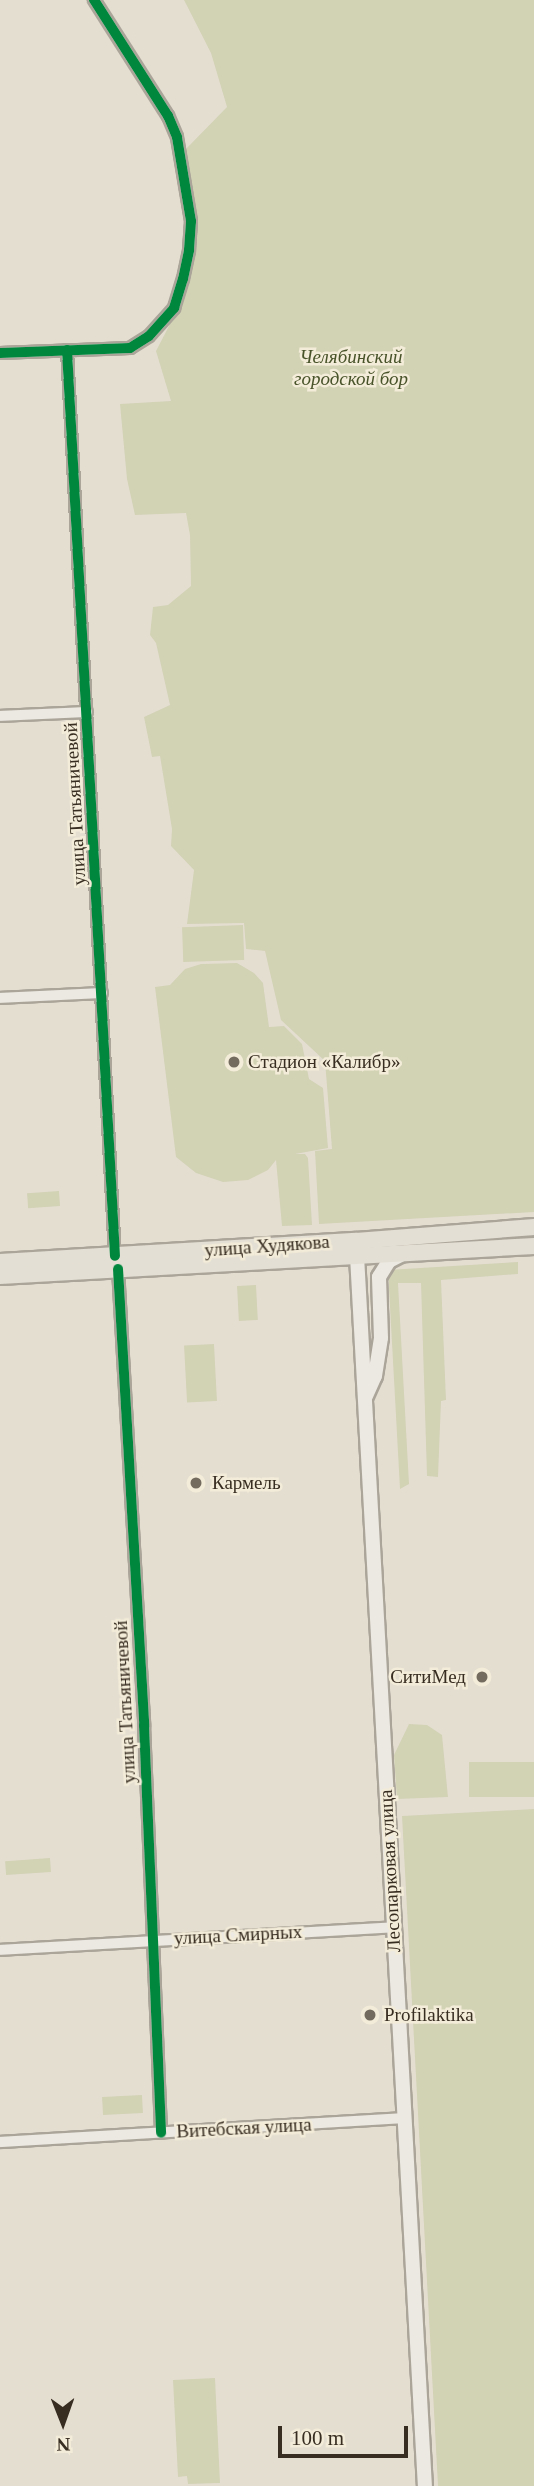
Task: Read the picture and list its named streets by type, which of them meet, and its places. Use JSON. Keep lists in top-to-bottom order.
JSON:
{
  "streets": {
    "main road": ["улица Худякова", "Лесопарковая улица"],
    "street": ["улица Татьяничевой", "улица Смирных", "Витебская улица"]
  },
  "crossings": [
    ["улица Татьяничевой", "улица Худякова"],
    ["улица Татьяничевой", "улица Смирных"],
    ["улица Татьяничевой", "Витебская улица"],
    ["улица Худякова", "Лесопарковая улица"],
    ["Лесопарковая улица", "улица Смирных"],
    ["Лесопарковая улица", "Витебская улица"]
  ],
  "parks": ["Челябинский городской бор"],
  "places": [
    "Стадион «Калибр»",
    "Кармель",
    "СитиМед",
    "Profilaktika"
  ],
  "scale_bar": "100 m",
  "north": "bottom"
}
